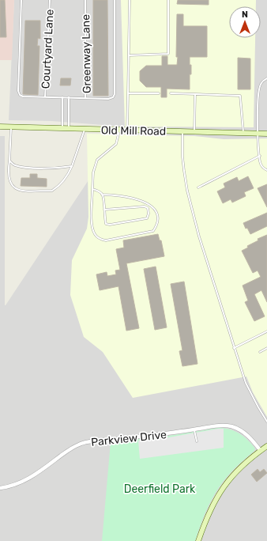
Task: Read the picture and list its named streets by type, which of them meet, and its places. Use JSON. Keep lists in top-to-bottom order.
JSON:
{
  "streets": {
    "street": ["Old Mill Road", "Parkview Drive"],
    "lane": ["Courtyard Lane", "Greenway Lane"]
  },
  "crossings": [
    ["Courtyard Lane", "Greenway Lane"]
  ],
  "parks": ["Deerfield Park"],
  "north": "top"
}
